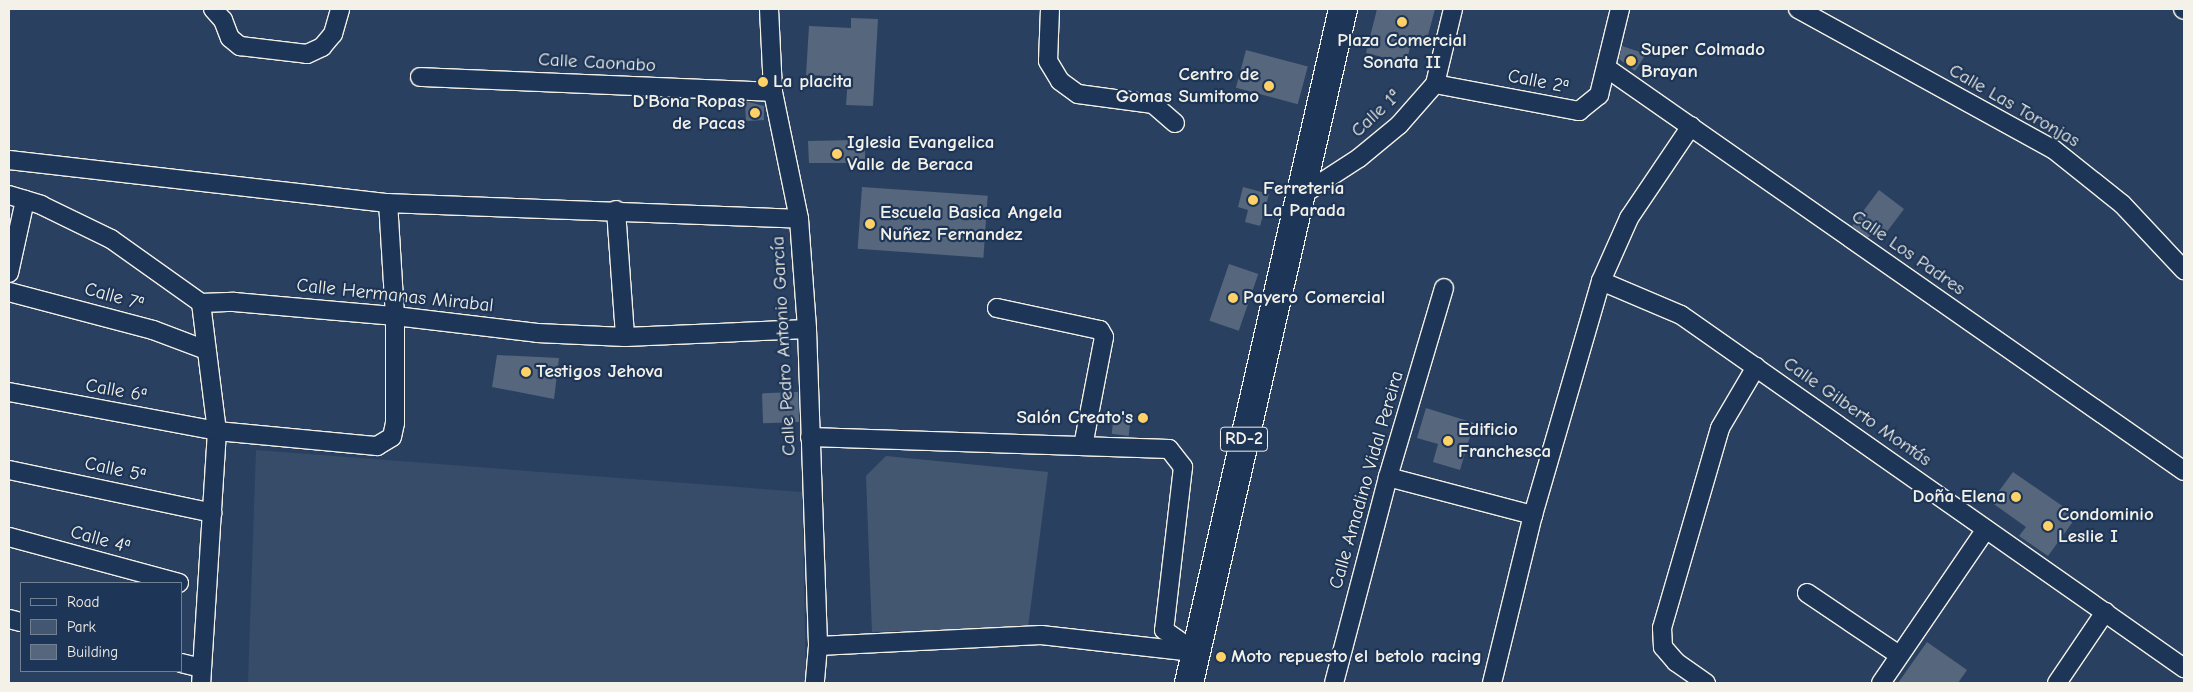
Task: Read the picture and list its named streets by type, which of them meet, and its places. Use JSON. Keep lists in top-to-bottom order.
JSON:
{
  "streets": {
    "main road": ["RD-2"],
    "street": [
      "Calle Caonabo",
      "Calle 2ª",
      "Calle Las Toronjas",
      "Calle 1ª",
      "Calle Los Padres",
      "Calle Hermanas Mirabal",
      "Calle 7ª",
      "Calle Pedro Antonio García",
      "Calle 6ª",
      "Calle Gilberto Montás",
      "Calle 5ª",
      "Calle Amadino Vidal Pereira",
      "Calle 4ª"
    ]
  },
  "crossings": [
    ["Calle Caonabo", "Calle Pedro Antonio García"],
    ["Calle 2ª", "Calle 1ª"],
    ["Calle 2ª", "Calle Los Padres"],
    ["Calle 1ª", "RD-2"],
    ["Calle Hermanas Mirabal", "Calle Pedro Antonio García"],
    ["Calle Hermanas Mirabal", "Calle 6ª"]
  ],
  "places": [
    "Plaza Comercial Sonata II",
    "Super Colmado Brayan",
    "La placita",
    "Centro de Gomas Sumitomo",
    "D'Bona Ropas de Pacas",
    "Iglesia Evangelica Valle de Beraca",
    "Ferreteria La Parada",
    "Escuela Basica Angela Nuñez Fernandez",
    "Payero Comercial",
    "Testigos Jehova",
    "Salón Creato's",
    "Edificio Franchesca",
    "Doña Elena",
    "Condominio Leslie I",
    "Moto repuesto el betolo racing"
  ],
  "legend": ["Road", "Park", "Building"]
}
